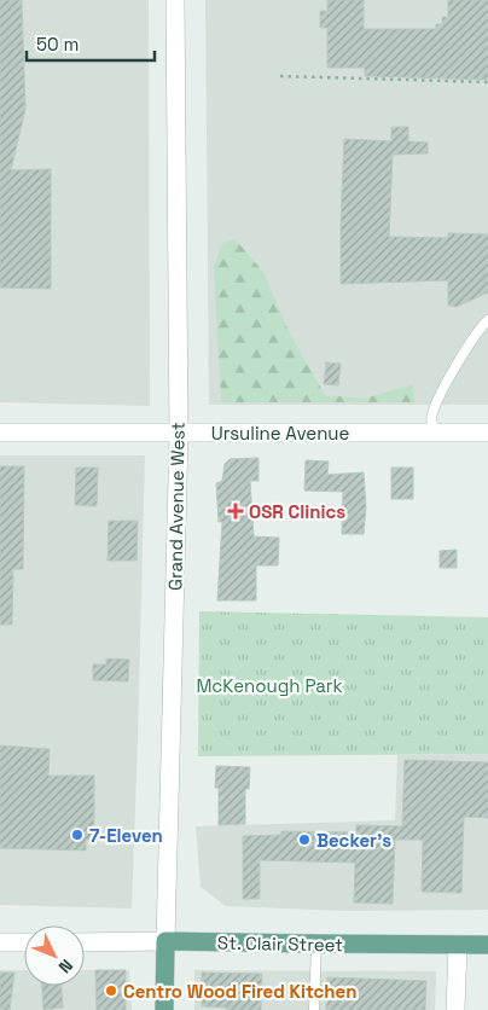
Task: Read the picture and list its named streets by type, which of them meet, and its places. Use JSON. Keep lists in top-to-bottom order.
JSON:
{
  "streets": {
    "main road": ["Ursuline Avenue", "Grand Avenue West", "St. Clair Street"]
  },
  "crossings": [
    ["Ursuline Avenue", "Grand Avenue West"],
    ["Grand Avenue West", "St. Clair Street"]
  ],
  "parks": ["McKenough Park"],
  "places": {
    "health": ["OSR Clinics"],
    "other": ["7-Eleven", "Becker's", "Centro Wood Fired Kitchen"]
  },
  "scale_bar": "50 m",
  "north": "bottom right"
}
